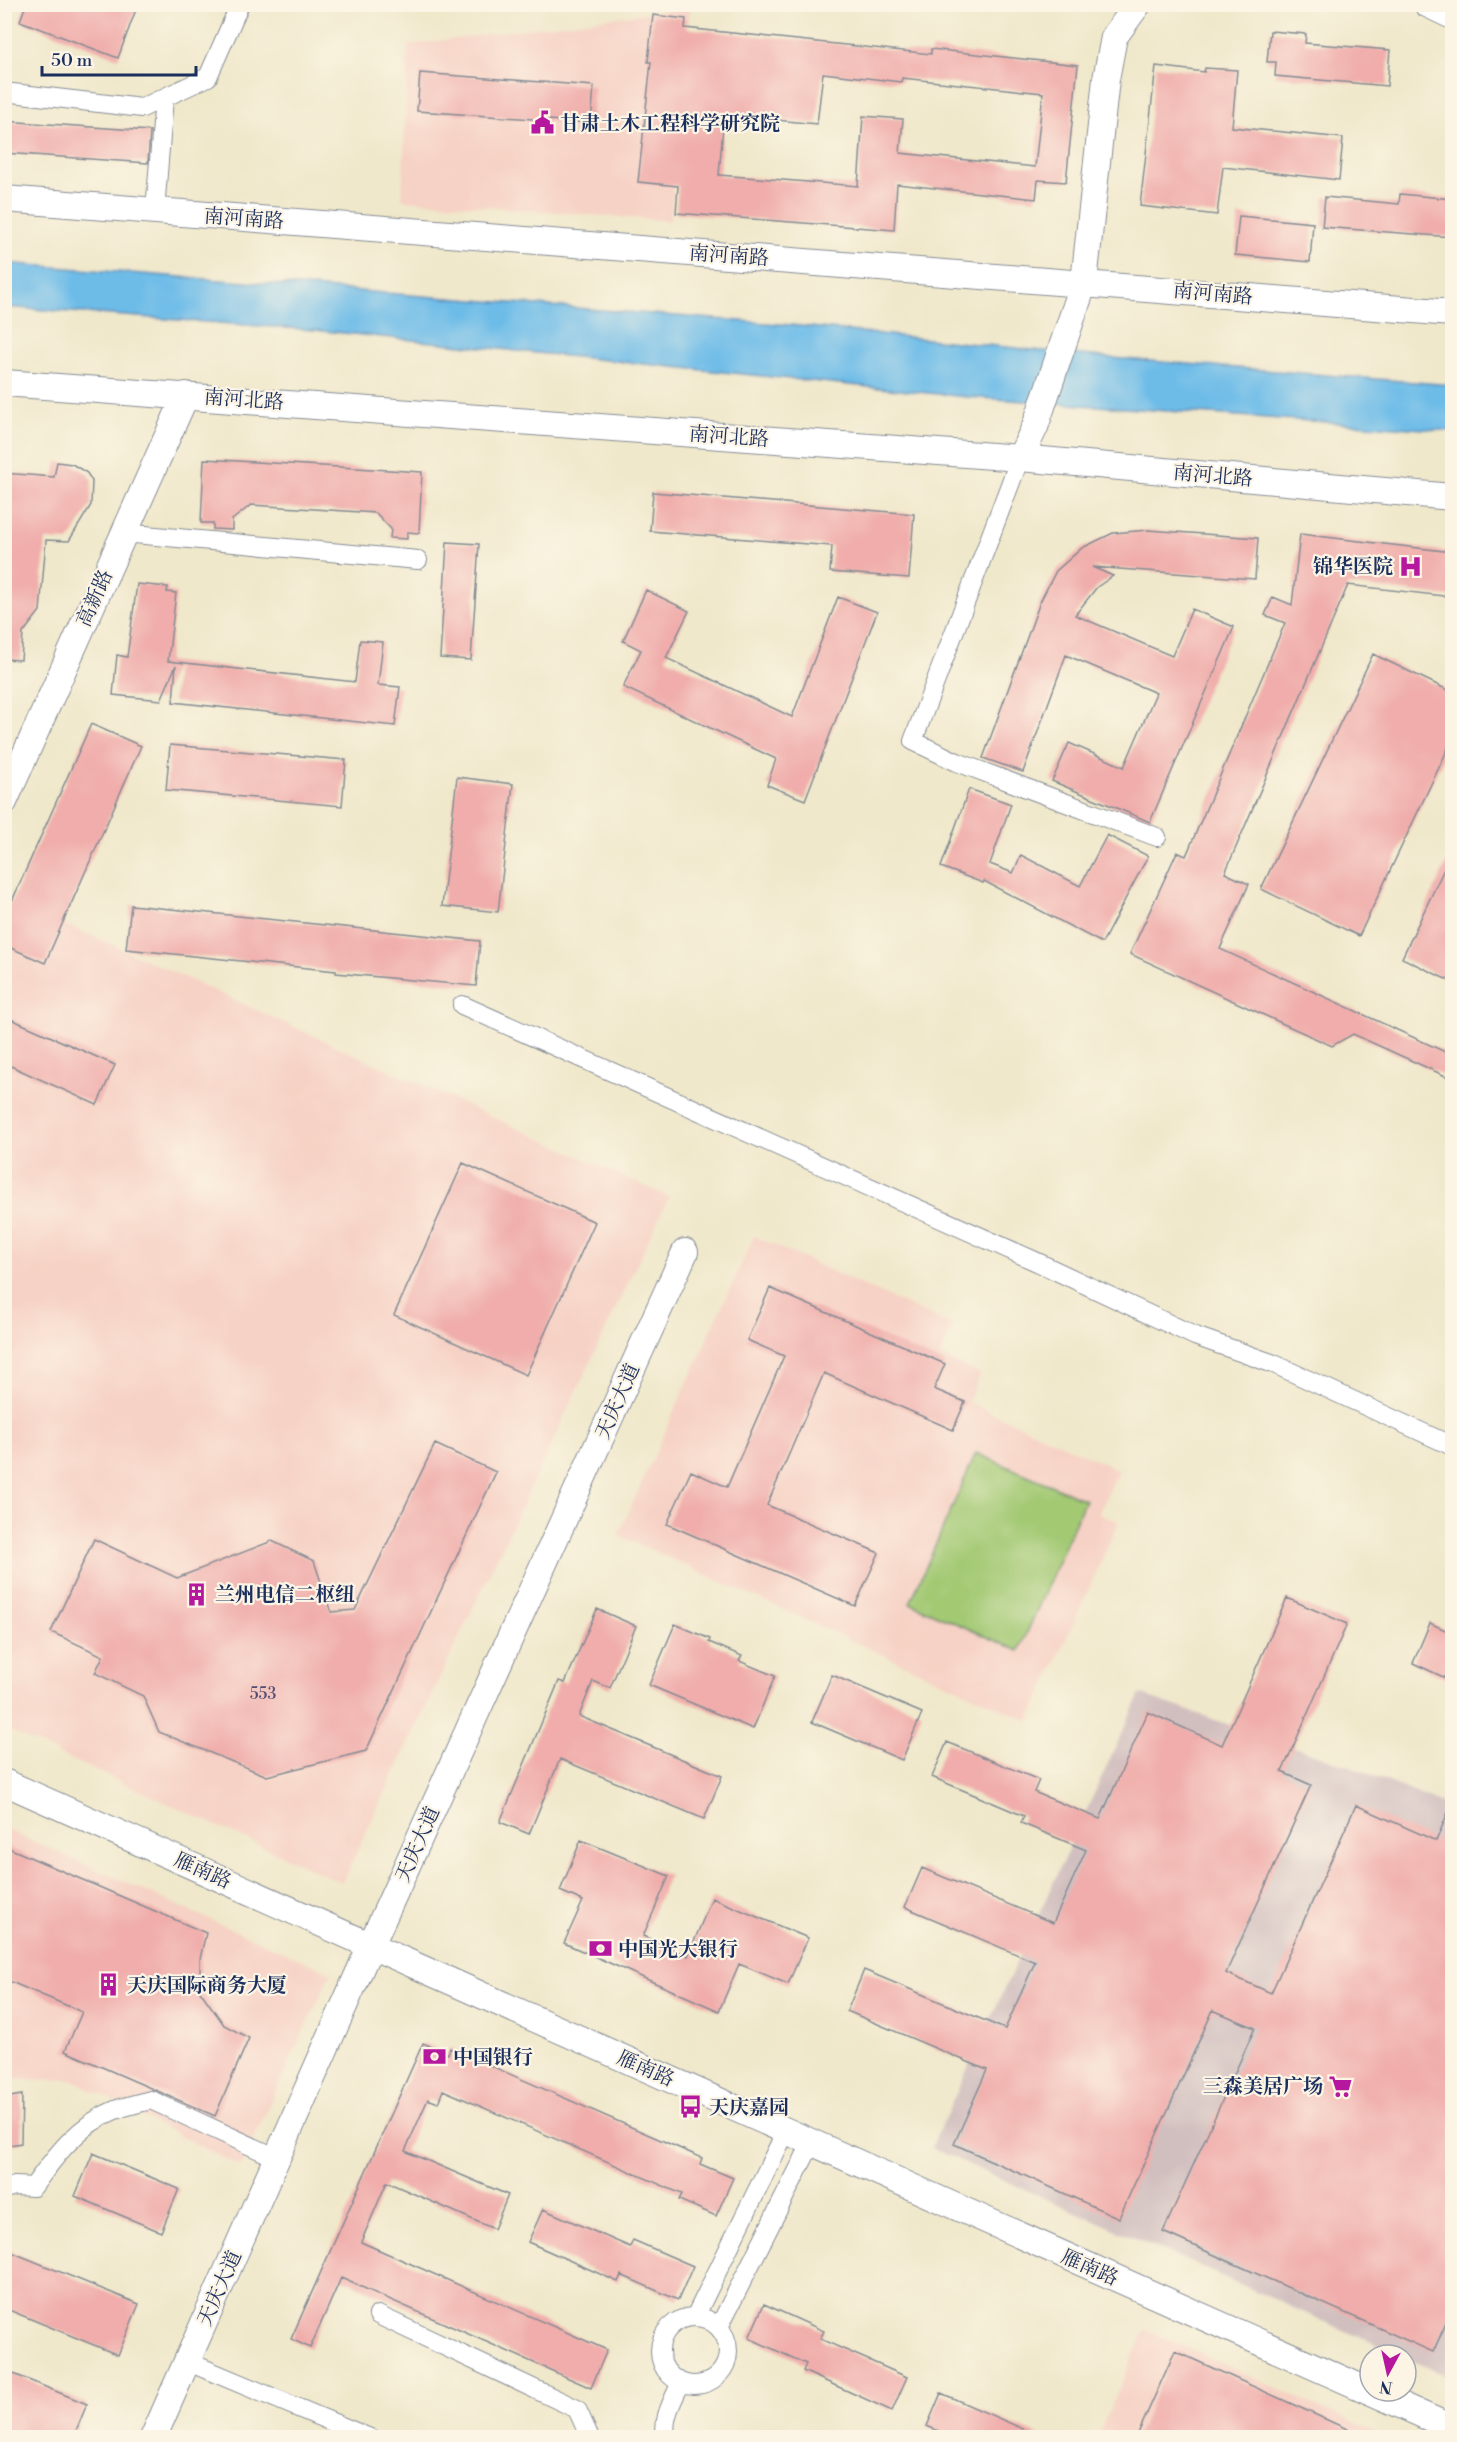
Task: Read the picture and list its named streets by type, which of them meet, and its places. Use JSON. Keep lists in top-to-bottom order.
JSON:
{
  "streets": {
    "street": [
      "南河南路",
      "南河北路",
      "高新路",
      "天庆大道",
      "雁南路"
    ]
  },
  "crossings": [
    ["南河北路", "高新路"],
    ["天庆大道", "雁南路"]
  ],
  "places": {
    "public building": ["甘肃土木工程科学研究院"],
    "hospital": ["锦华医院"],
    "building": ["兰州电信二枢纽", "天庆国际商务大厦"],
    "bank": ["中国光大银行", "中国银行"],
    "supermarket": ["三森美居广场"],
    "bus stop": ["天庆嘉园"]
  },
  "house_numbers": ["553"],
  "scale_bar": "50 m",
  "north": "bottom"
}
